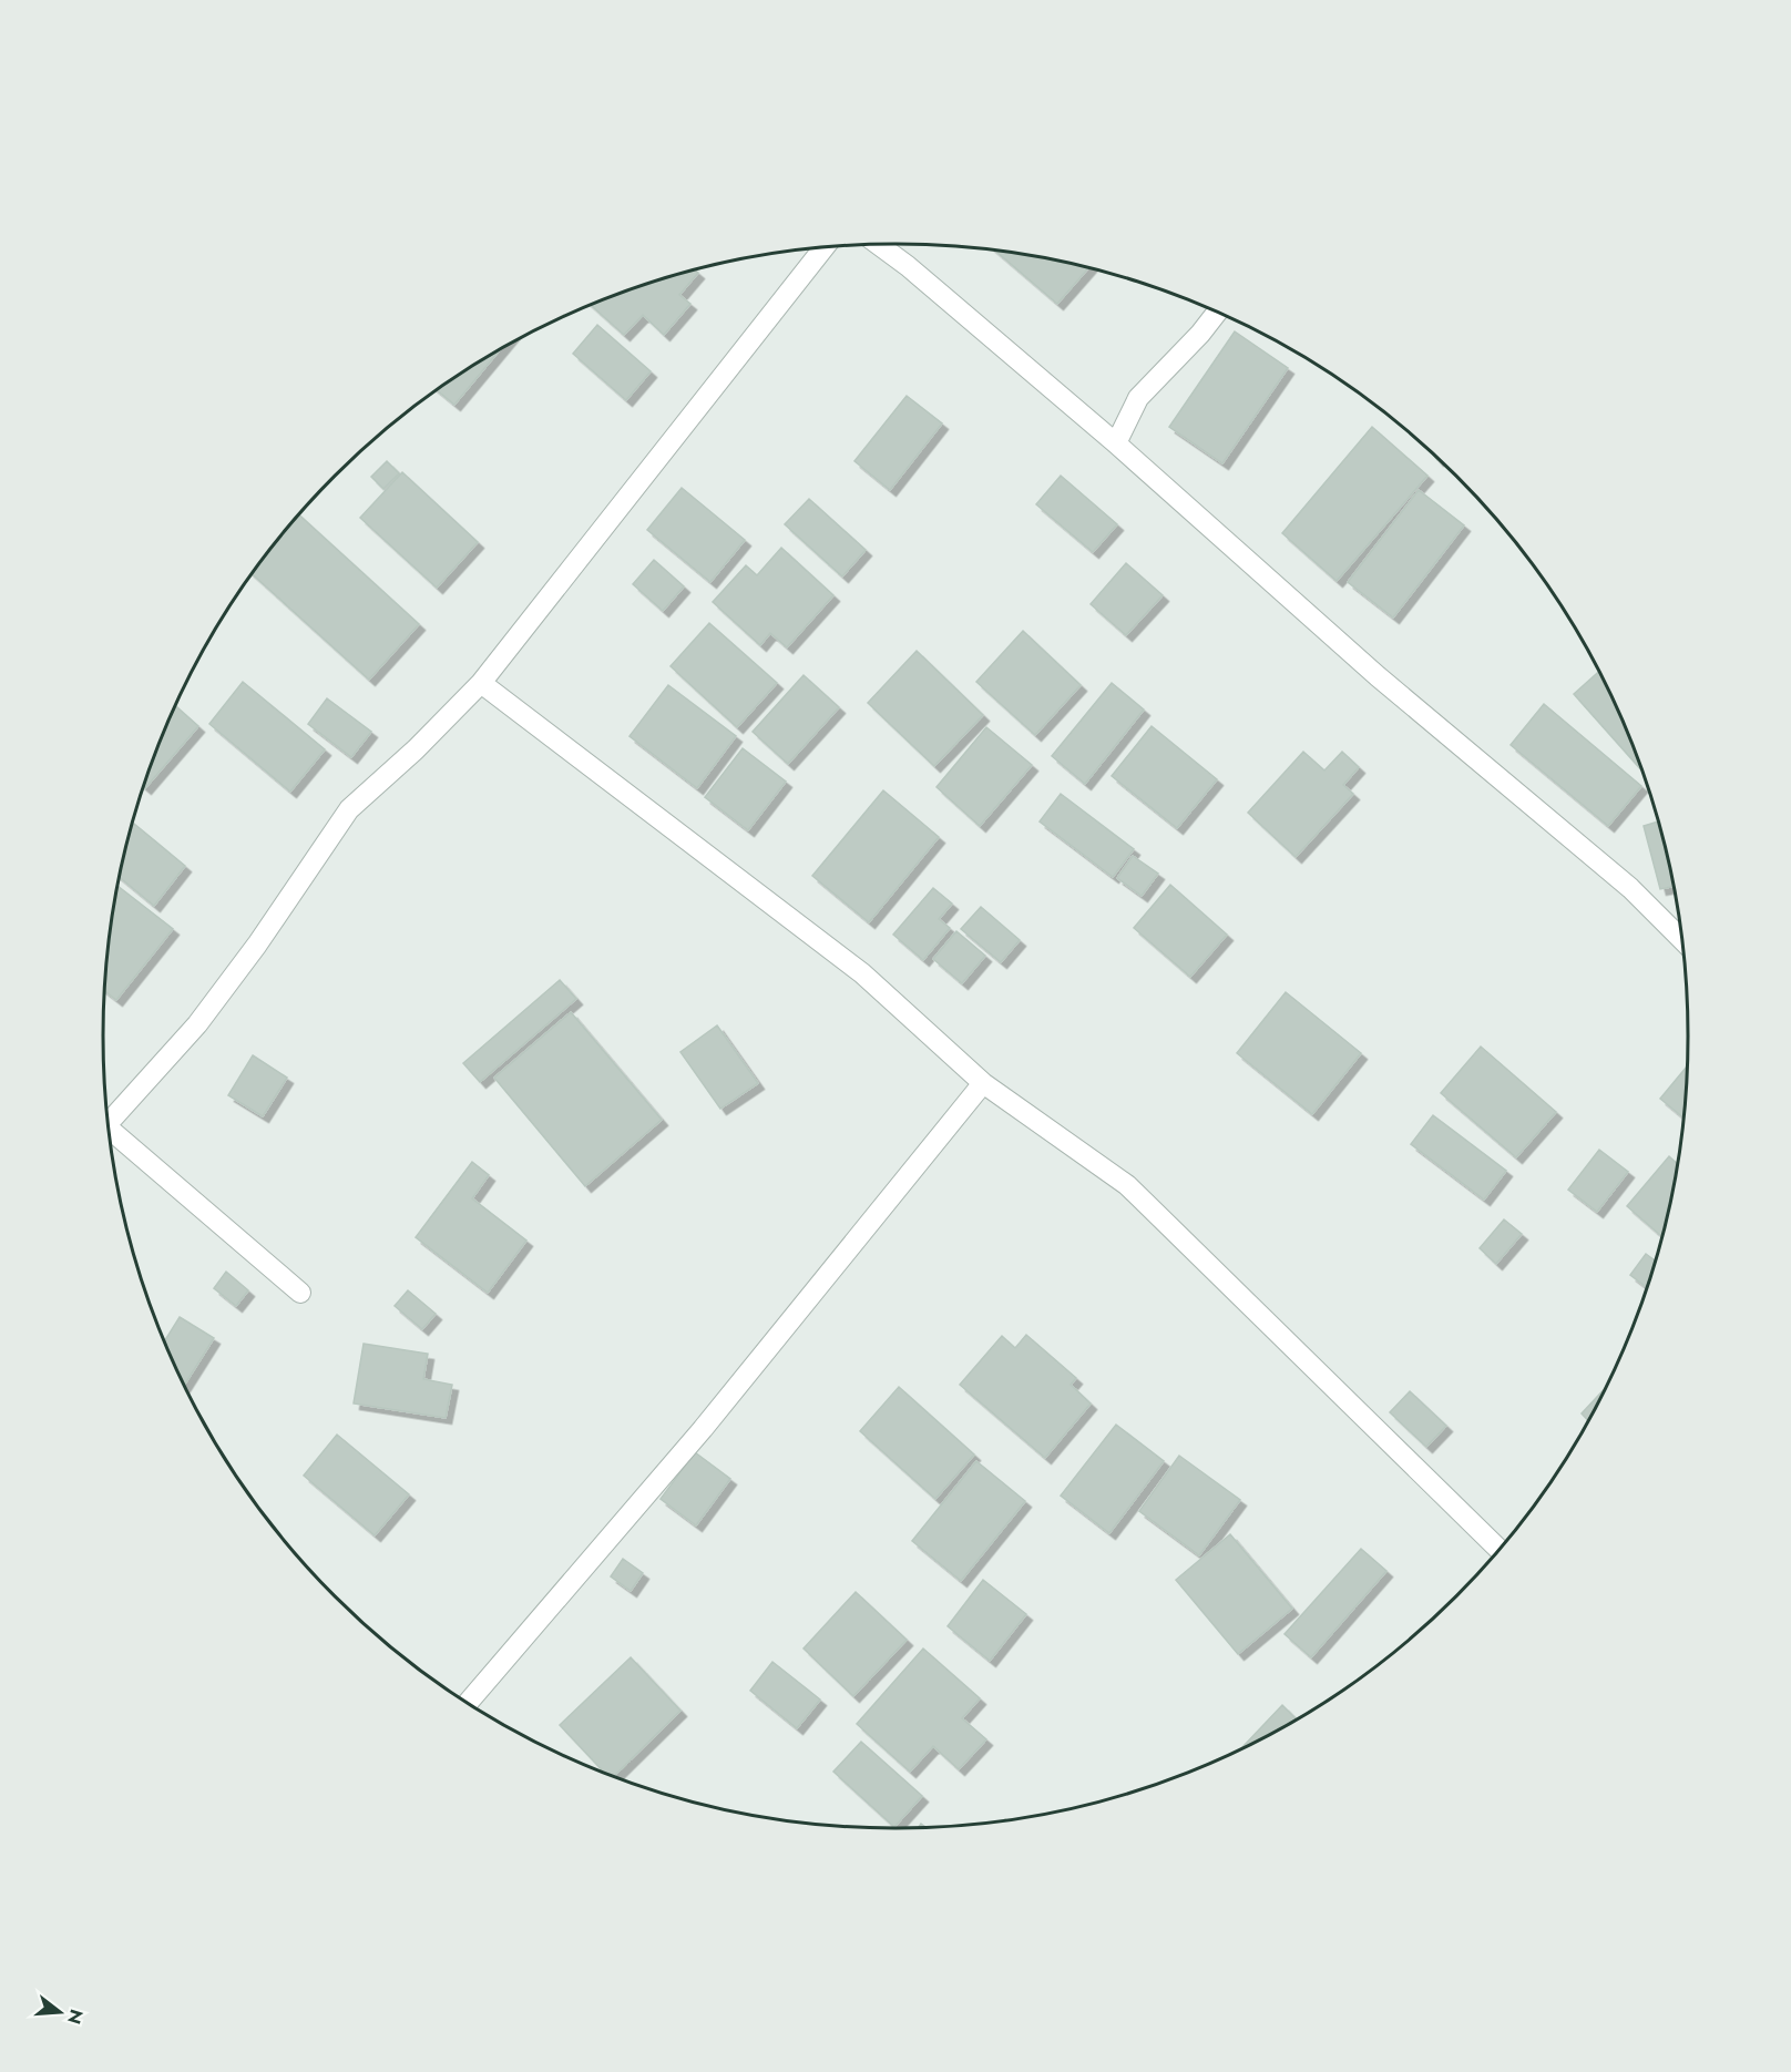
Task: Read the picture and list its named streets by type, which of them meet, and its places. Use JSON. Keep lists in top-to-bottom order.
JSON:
{
  "north": "right"
}
